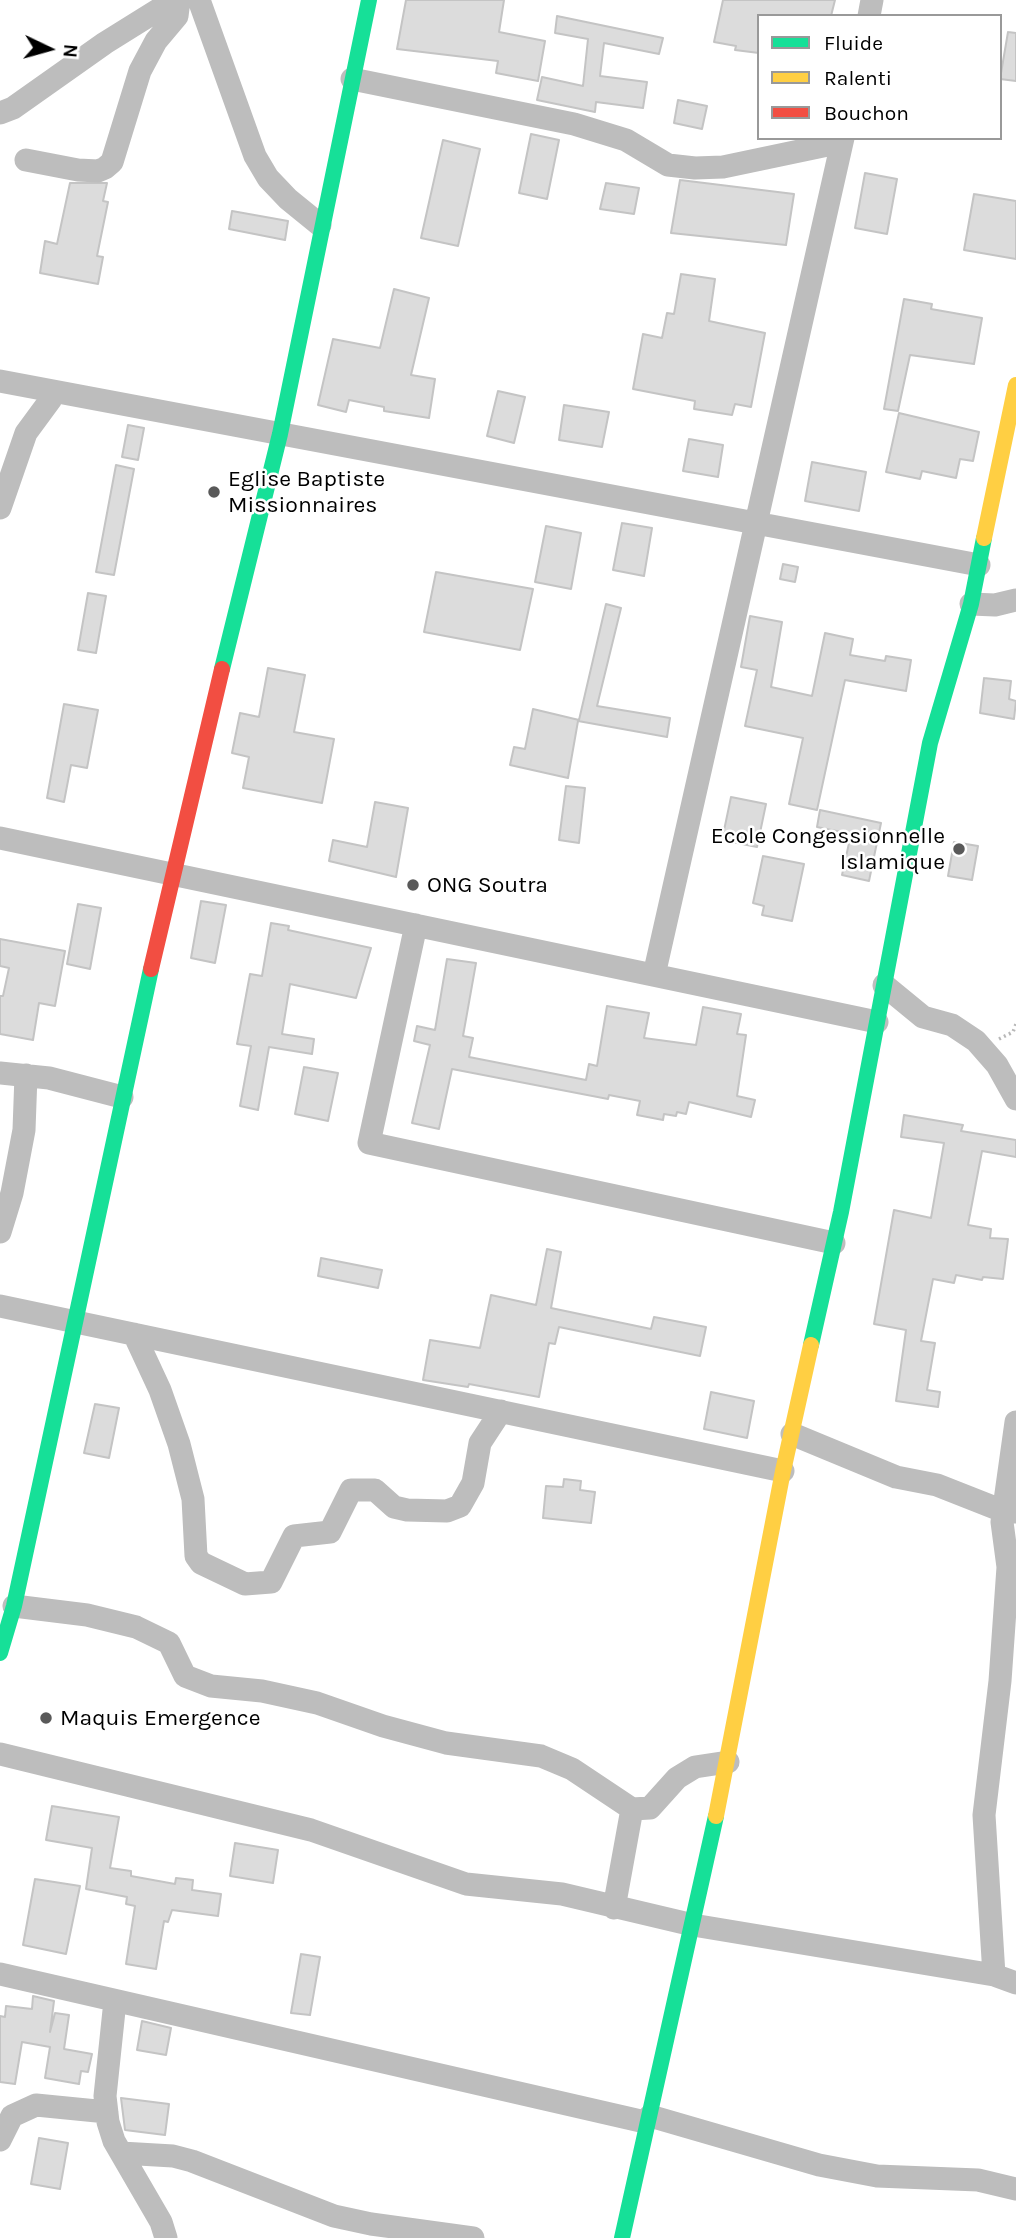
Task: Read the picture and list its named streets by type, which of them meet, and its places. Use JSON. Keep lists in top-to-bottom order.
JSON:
{
  "places": [
    "Eglise Baptiste Missionnaires",
    "Ecole Congessionnelle Islamique",
    "ONG Soutra",
    "Maquis Emergence"
  ],
  "legend": ["Fluide", "Ralenti", "Bouchon"],
  "north": "right"
}
